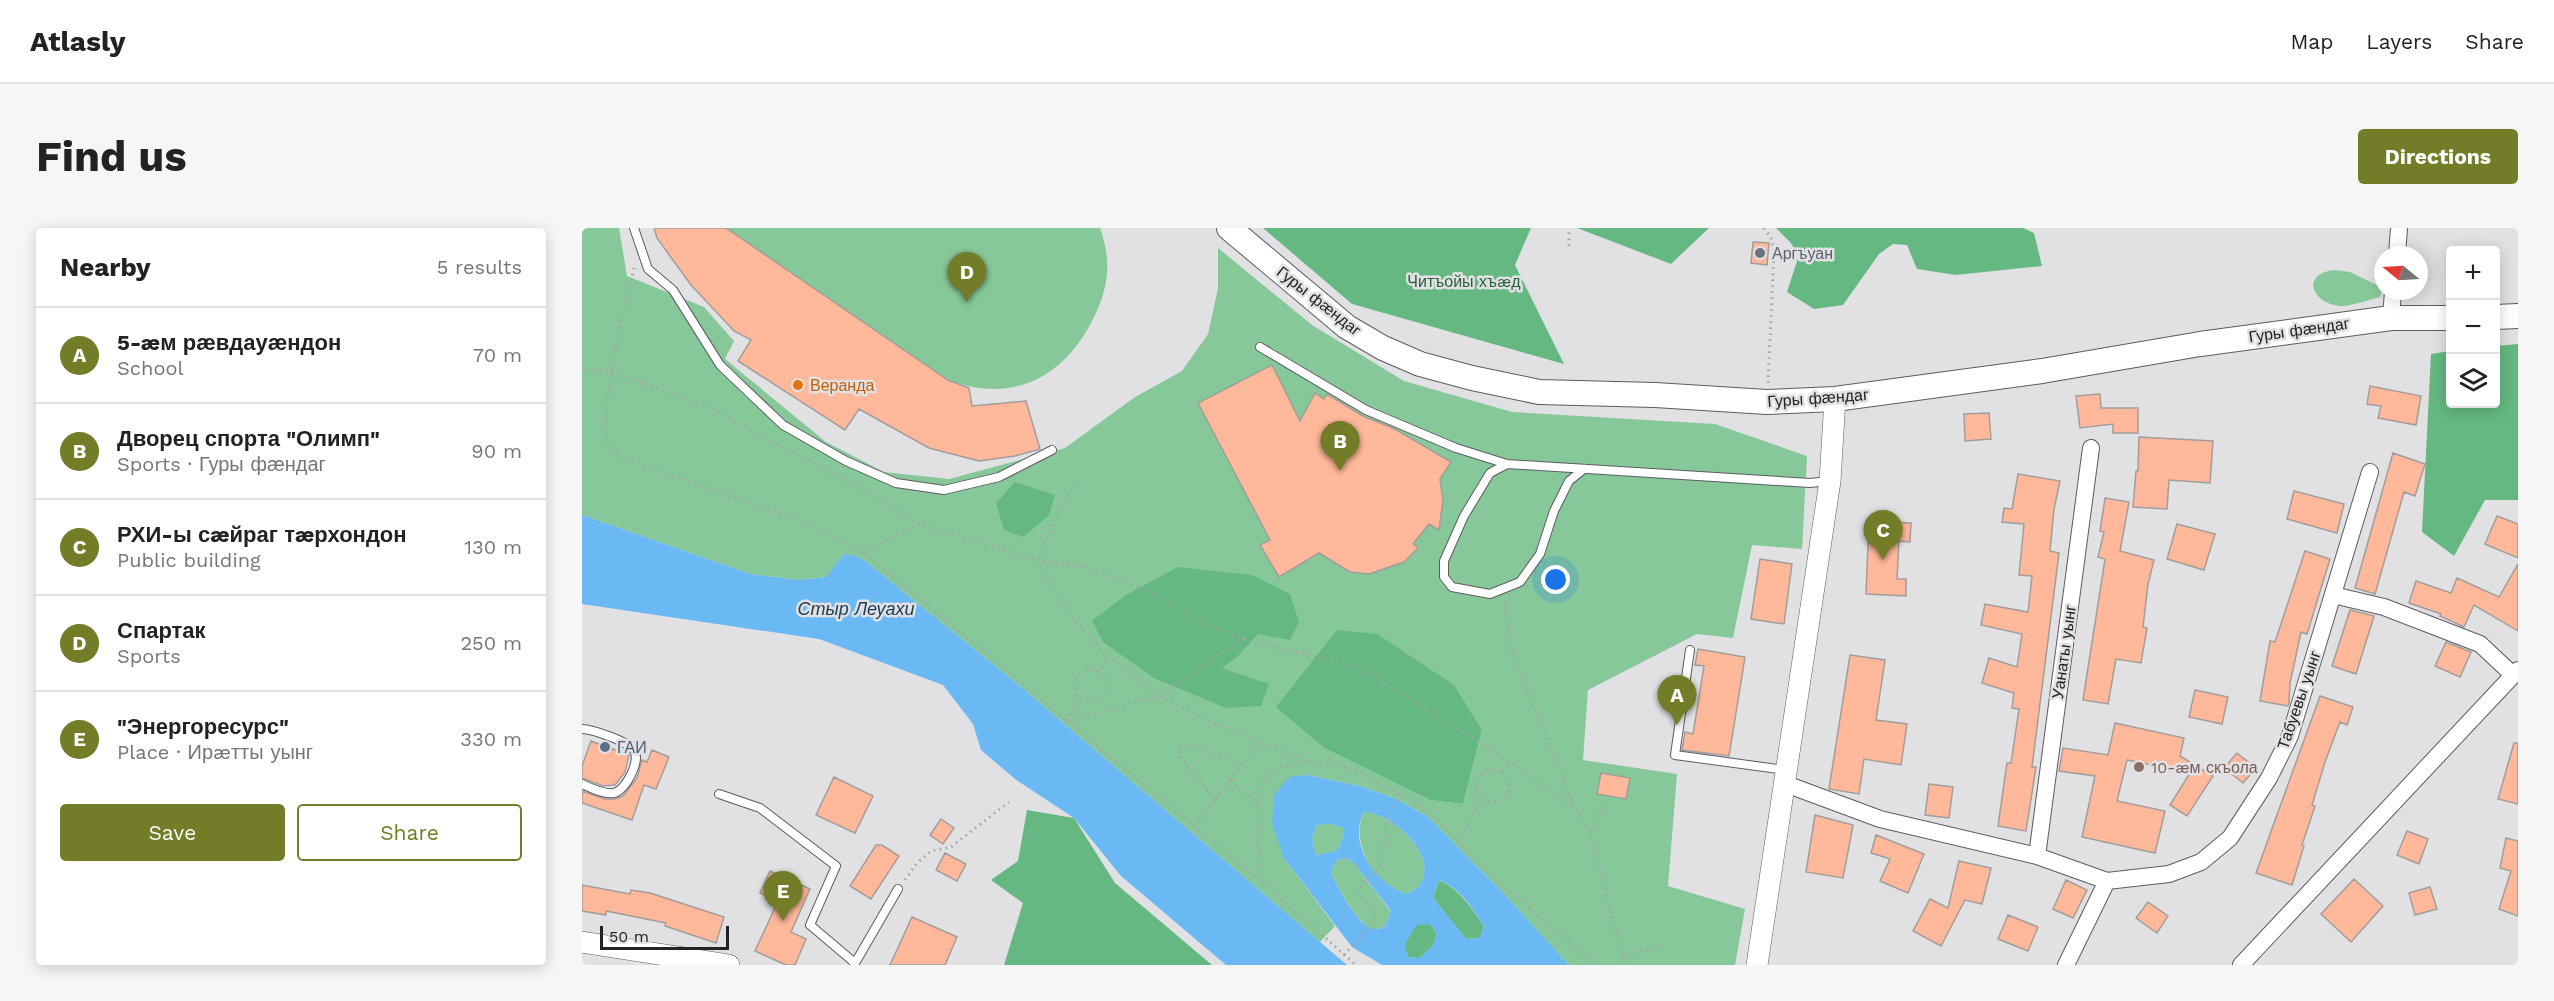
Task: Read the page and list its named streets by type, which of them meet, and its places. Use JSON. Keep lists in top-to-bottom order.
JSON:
{
  "streets": {
    "main road": ["Гуры фӕндаг"],
    "street": ["Уанаты уынг", "Табуевы уынг"]
  },
  "water": ["Стыр Леуахи"],
  "parks": ["Читъойы хъæд"],
  "places": [
    "Аргъуан",
    "Веранда",
    "ГАИ",
    "10-æм скъола"
  ],
  "scale_bar": "50 m",
  "north": "left",
  "page": {
    "header": "Atlasly",
    "nav": ["Map", "Layers", "Share"],
    "buttons": [
      "Directions",
      ["Save", "Share"]
    ],
    "title": "Find us",
    "heading": ["Nearby", "5 results"],
    "map_buttons": ["+", "−"],
    "pins": [
      "D",
      "B",
      "C",
      "A",
      "E"
    ],
    "list": [
      {
        "mark": "A",
        "name": "5-æм рӕвдауӕндон",
        "note": "School",
        "value": "70 m"
      },
      {
        "mark": "B",
        "name": "Дворец спорта \"Олимп\"",
        "note": "Sports · Гуры фӕндаг",
        "value": "90 m"
      },
      {
        "mark": "C",
        "name": "РХИ-ы сæйраг тæрхондон",
        "note": "Public building",
        "value": "130 m"
      },
      {
        "mark": "D",
        "name": "Спартак",
        "note": "Sports",
        "value": "250 m"
      },
      {
        "mark": "E",
        "name": "\"Энергоресурс\"",
        "note": "Place · Ирæтты уынг",
        "value": "330 m"
      }
    ],
    "scale": "50 m"
  }
}
